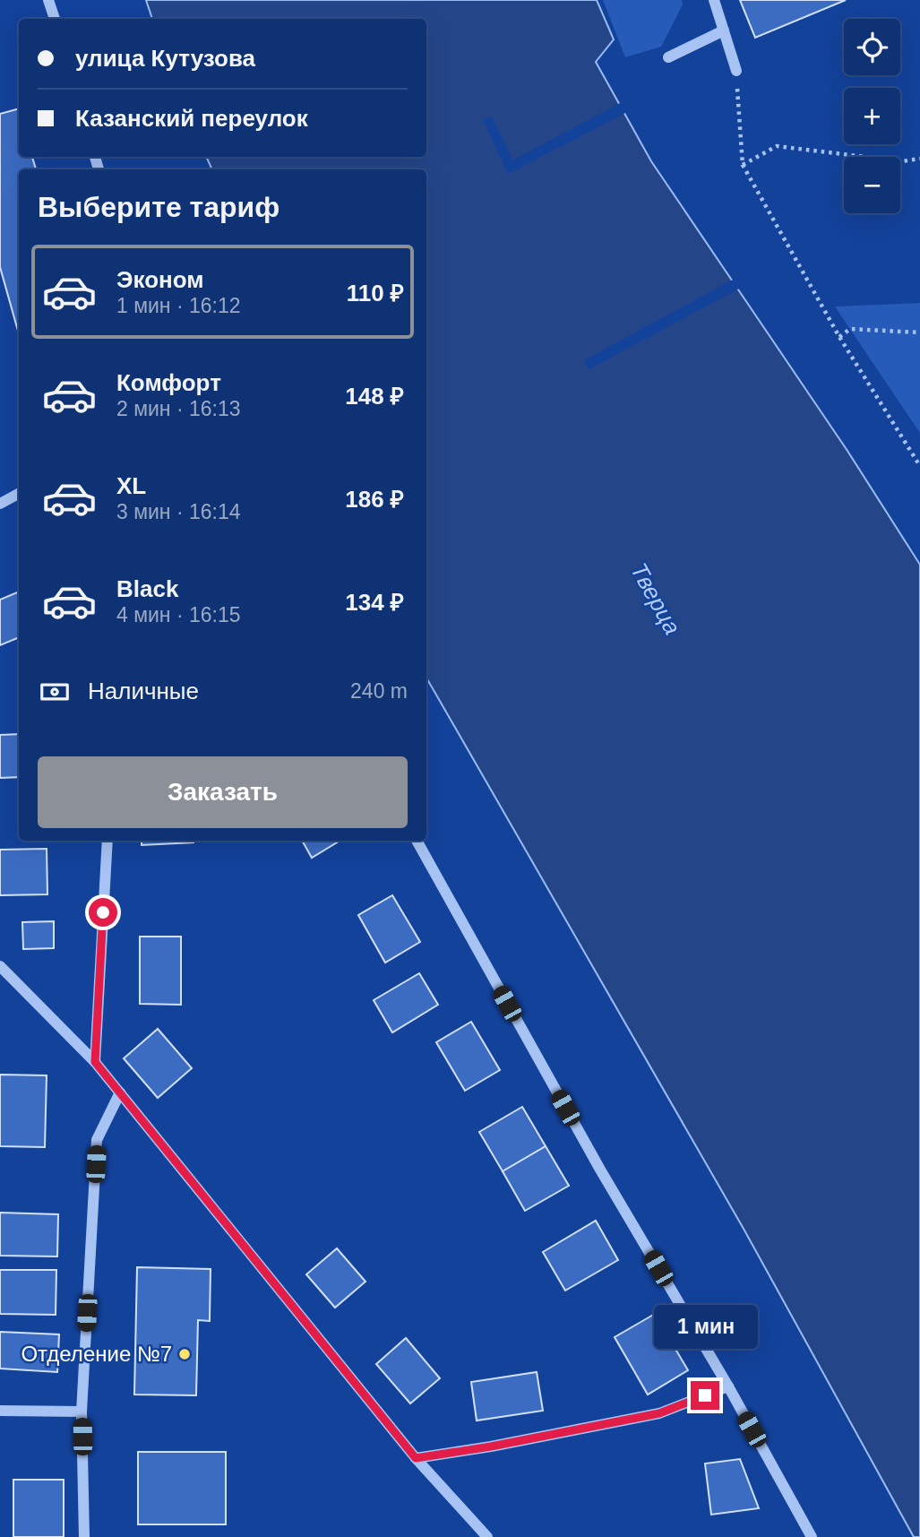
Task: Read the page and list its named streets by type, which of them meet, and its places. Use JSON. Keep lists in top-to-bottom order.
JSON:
{
  "water": ["Тверца"],
  "places": ["Отделение №7"],
  "page": {
    "map_buttons": ["+", "−"],
    "banner": ["улица Кутузова", "Казанский переулок"],
    "heading": "Выберите тариф",
    "list": [
      {
        "name": "Эконом",
        "note": "1 мин · 16:12",
        "value": "110 ₽"
      },
      {
        "name": "Комфорт",
        "note": "2 мин · 16:13",
        "value": "148 ₽"
      },
      {
        "name": "XL",
        "note": "3 мин · 16:14",
        "value": "186 ₽"
      },
      {
        "name": "Black",
        "note": "4 мин · 16:15",
        "value": "134 ₽"
      }
    ],
    "pay": ["Наличные", "240 m"],
    "buttons": "Заказать",
    "bubble": "1 мин"
  }
}
